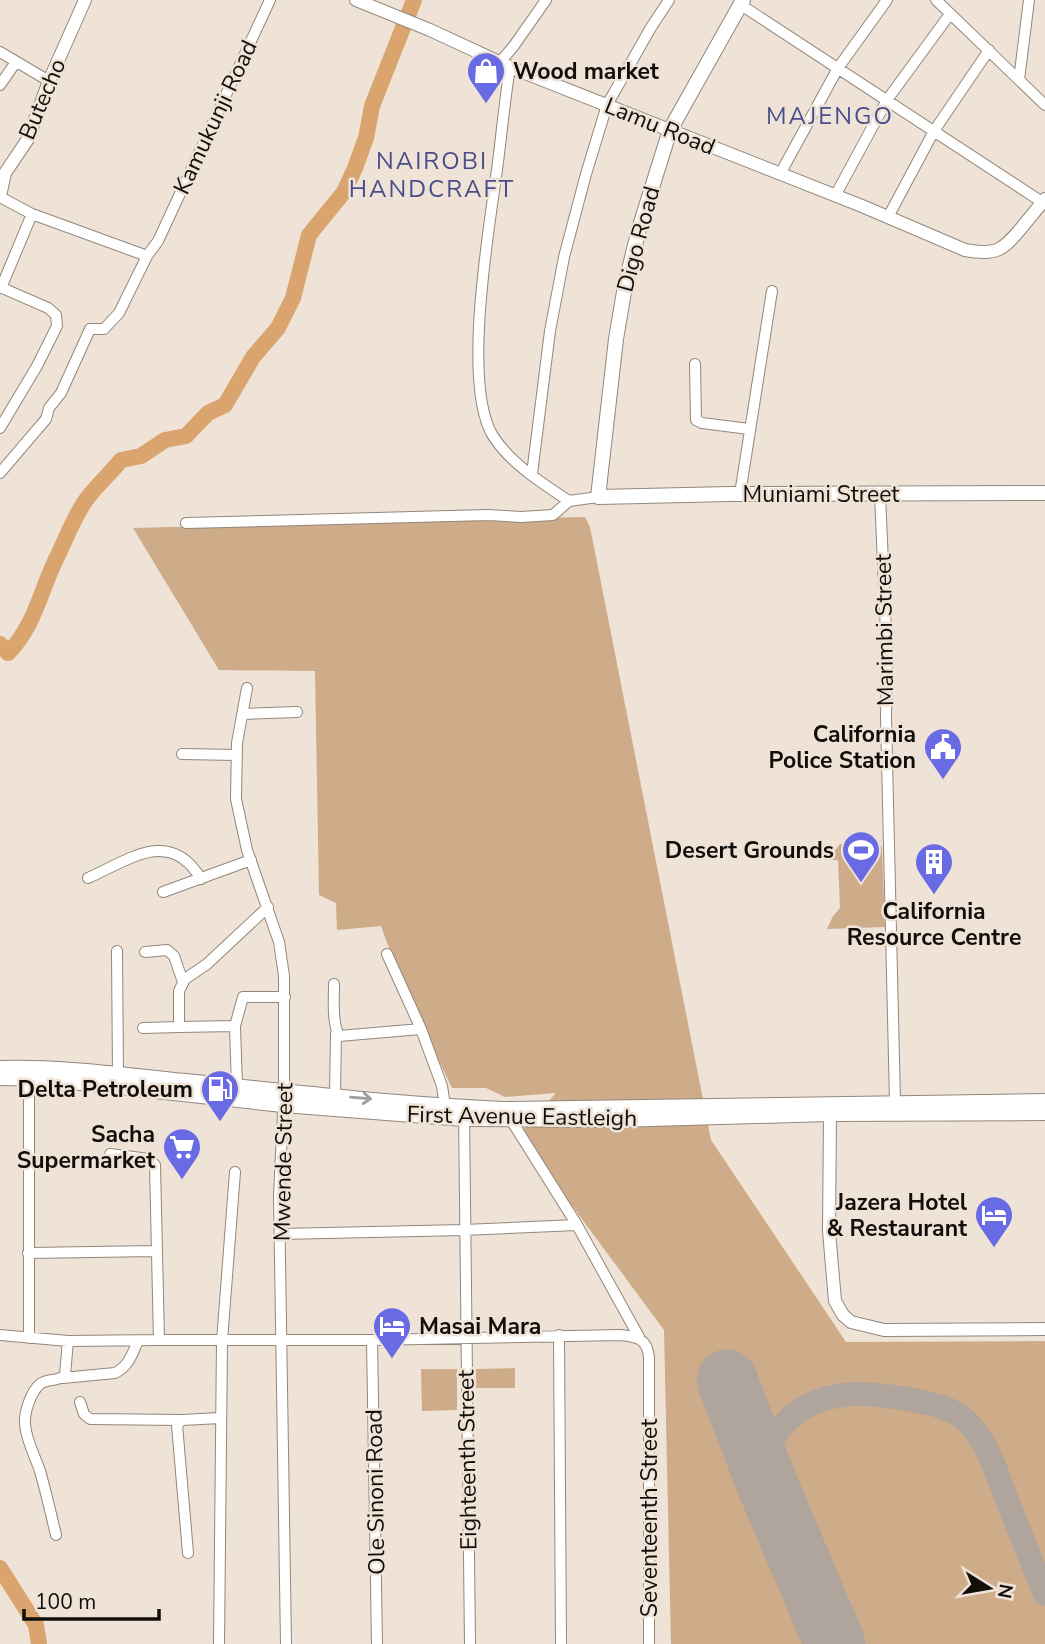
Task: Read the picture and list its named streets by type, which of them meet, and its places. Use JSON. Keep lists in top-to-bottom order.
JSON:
{
  "streets": {
    "main road": ["Digo Road", "Muniami Street", "First Avenue Eastleigh"],
    "street": [
      "Butecho",
      "Kamukunji Road",
      "Lamu Road",
      "Marimbi Street",
      "Mwende Street",
      "Eighteenth Street",
      "Ole Sinoni Road",
      "Seventeenth Street"
    ]
  },
  "crossings": [
    ["Lamu Road", "Digo Road"],
    ["Digo Road", "Muniami Street"],
    ["Muniami Street", "Marimbi Street"],
    ["Marimbi Street", "First Avenue Eastleigh"],
    ["First Avenue Eastleigh", "Mwende Street"],
    ["First Avenue Eastleigh", "Eighteenth Street"],
    ["First Avenue Eastleigh", "Seventeenth Street"]
  ],
  "districts": ["MAJENGO", "NAIROBI HANDCRAFT"],
  "places": {
    "shop": ["Wood market"],
    "public building": ["California Police Station"],
    "sports": ["Desert Grounds"],
    "building": ["California Resource Centre"],
    "fuel station": ["Delta Petroleum"],
    "supermarket": ["Sacha Supermarket"],
    "hotel": ["Jazera Hotel & Restaurant", "Masai Mara"]
  },
  "scale_bar": "100 m",
  "north": "right"
}
